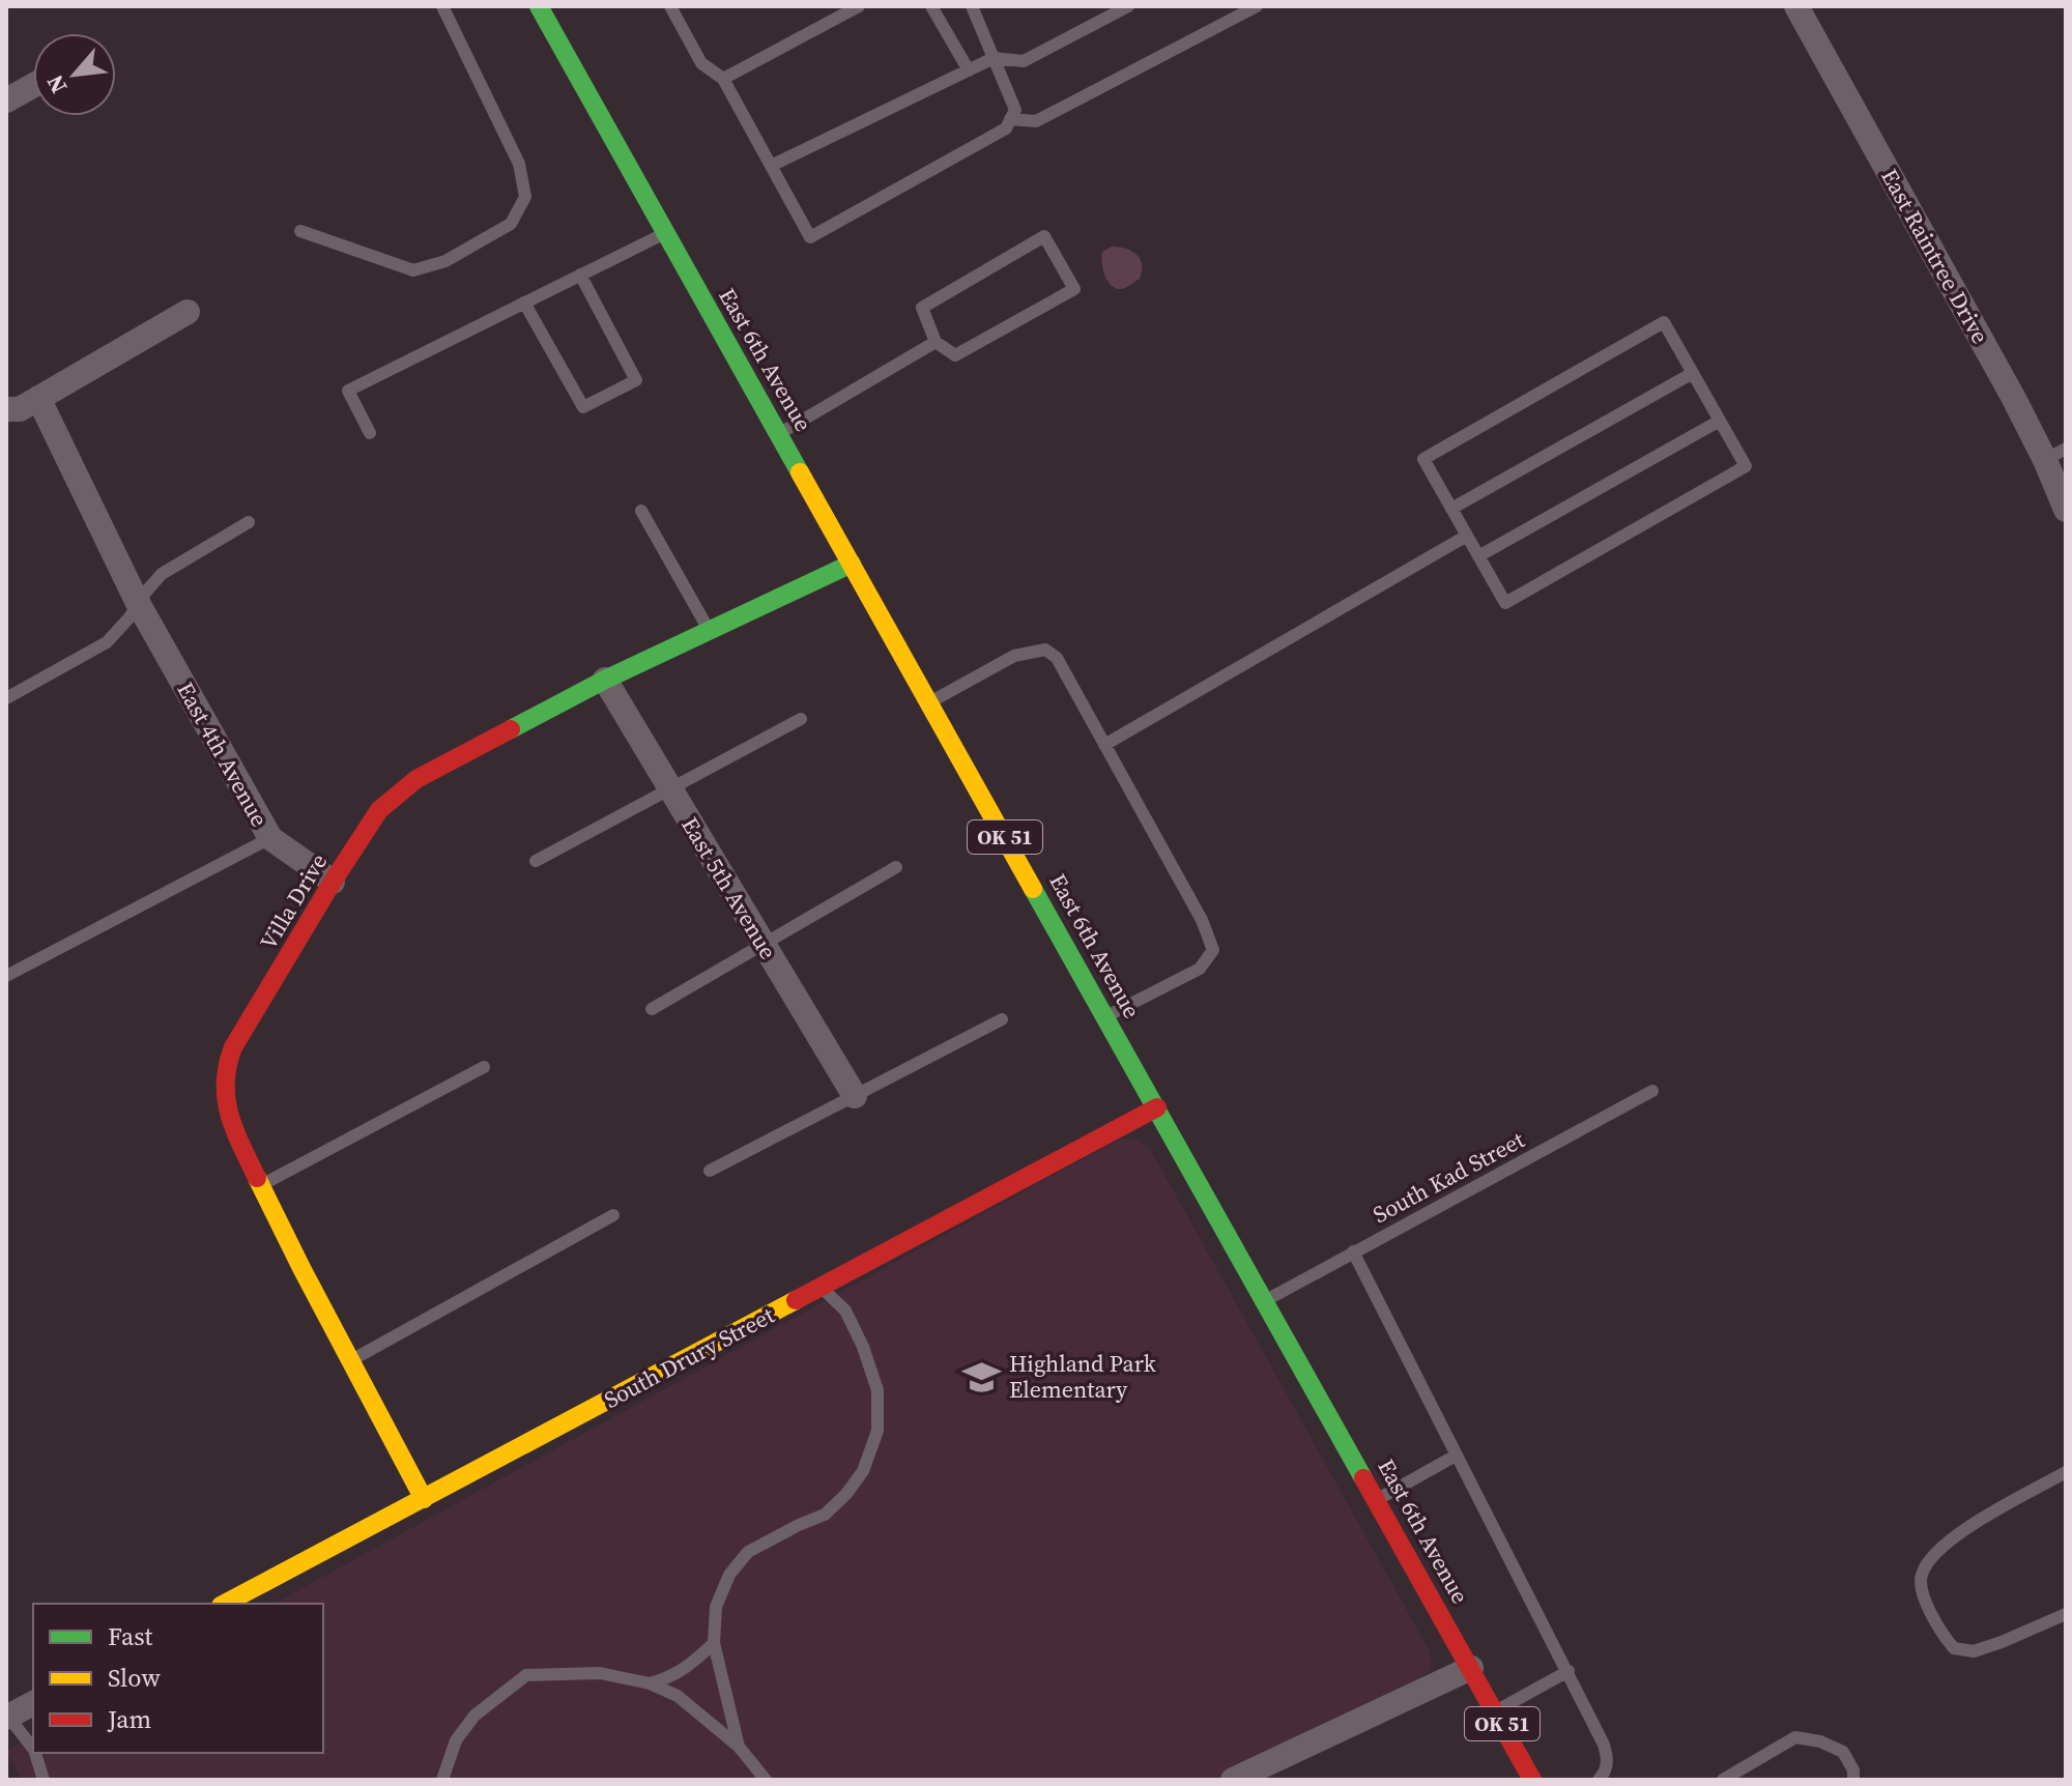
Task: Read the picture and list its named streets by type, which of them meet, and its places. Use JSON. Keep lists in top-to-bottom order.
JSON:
{
  "streets": {
    "street": [
      "East Raintree Drive",
      "East 6th Avenue",
      "East 4th Avenue",
      "OK 51",
      "East 5th Avenue",
      "Villa Drive",
      "South Drury Street"
    ],
    "lane": ["South Kad Street"]
  },
  "crossings": [
    ["East 6th Avenue", "Villa Drive"],
    ["East 6th Avenue", "South Kad Street"],
    ["East 6th Avenue", "South Drury Street"],
    ["East 4th Avenue", "Villa Drive"],
    ["East 5th Avenue", "Villa Drive"],
    ["Villa Drive", "South Drury Street"]
  ],
  "places": {
    "school or university": ["Highland Park Elementary"]
  },
  "legend": ["Fast", "Slow", "Jam"],
  "north": "bottom left"
}
